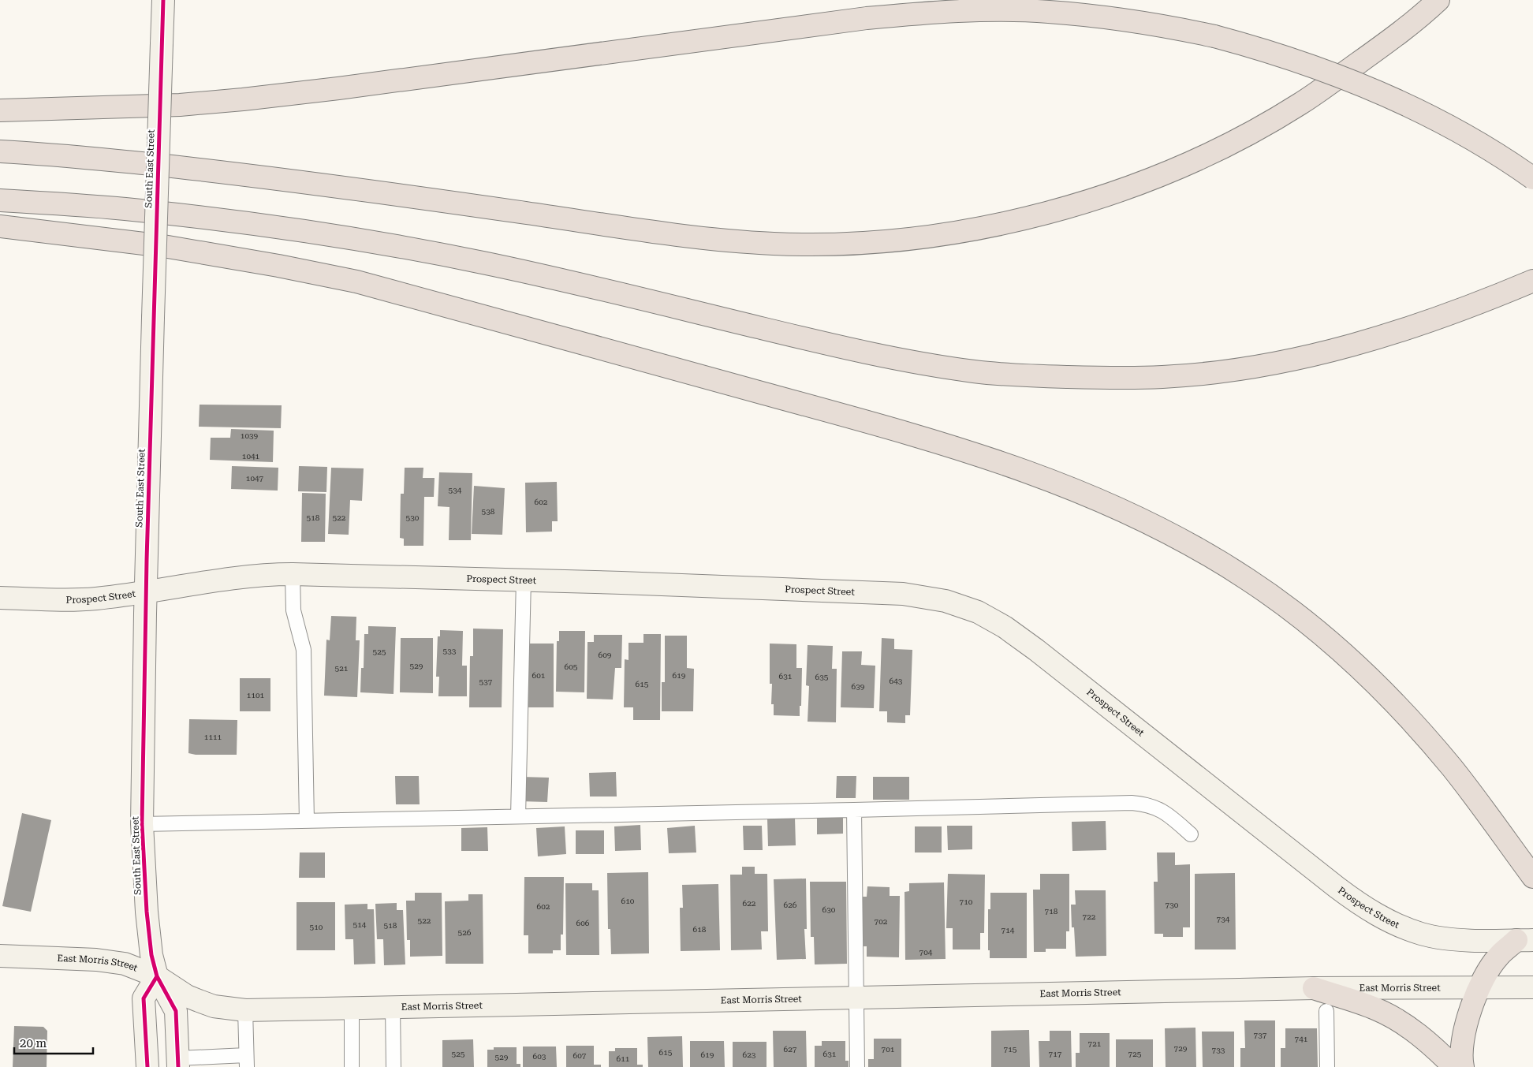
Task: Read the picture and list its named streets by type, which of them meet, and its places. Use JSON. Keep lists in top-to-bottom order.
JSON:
{
  "streets": {
    "main road": ["South East Street", "Prospect Street", "East Morris Street"]
  },
  "crossings": [
    ["South East Street", "Prospect Street"],
    ["South East Street", "East Morris Street"]
  ],
  "house_numbers": [
    "1039",
    "1041",
    "1047",
    "534",
    "602",
    "538",
    "518",
    "522",
    "530",
    "533",
    "525",
    "609",
    "529",
    "605",
    "521",
    "601",
    "619",
    "631",
    "635",
    "643",
    "537",
    "615",
    "639",
    "1101",
    "1111",
    "610",
    "710",
    "622",
    "626",
    "730",
    "602",
    "630",
    "718",
    "722",
    "734",
    "522",
    "702",
    "606",
    "514",
    "518",
    "510",
    "618",
    "714",
    "526",
    "704",
    "737",
    "741",
    "721",
    "729",
    "627",
    "701",
    "715",
    "733",
    "615",
    "525",
    "631",
    "717",
    "725",
    "619",
    "623",
    "607",
    "603",
    "529",
    "611"
  ],
  "scale_bar": "20 m"
}
